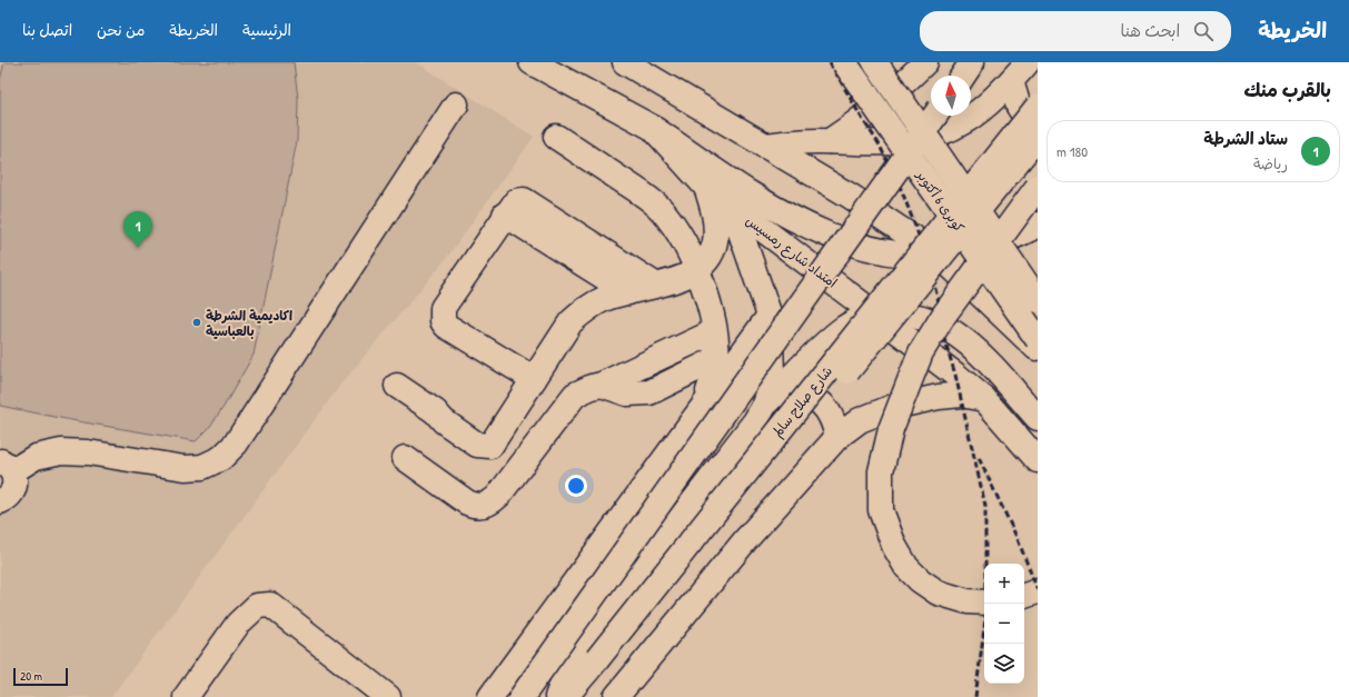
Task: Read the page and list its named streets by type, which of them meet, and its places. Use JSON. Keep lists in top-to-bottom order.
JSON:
{
  "streets": {
    "main road": ["كوبرى 6 أكتوبر", "امتداد شارع رمسيس", "شارع صلاح سالم"]
  },
  "places": ["اكاديمية الشرطة بالعباسية"],
  "scale_bar": "20 m",
  "north": "top",
  "page": {
    "header": "الخريطة",
    "search": "ابحث هنا",
    "nav": [
      "الرئيسية",
      "الخريطة",
      "من نحن",
      "اتصل بنا"
    ],
    "heading": "بالقرب منك",
    "list": [
      {
        "mark": "1",
        "name": "ستاد الشرطة",
        "note": "رياضة",
        "value": "180 m"
      }
    ],
    "pins": "1",
    "map_buttons": ["+", "−"],
    "scale": "20 m"
  }
}
